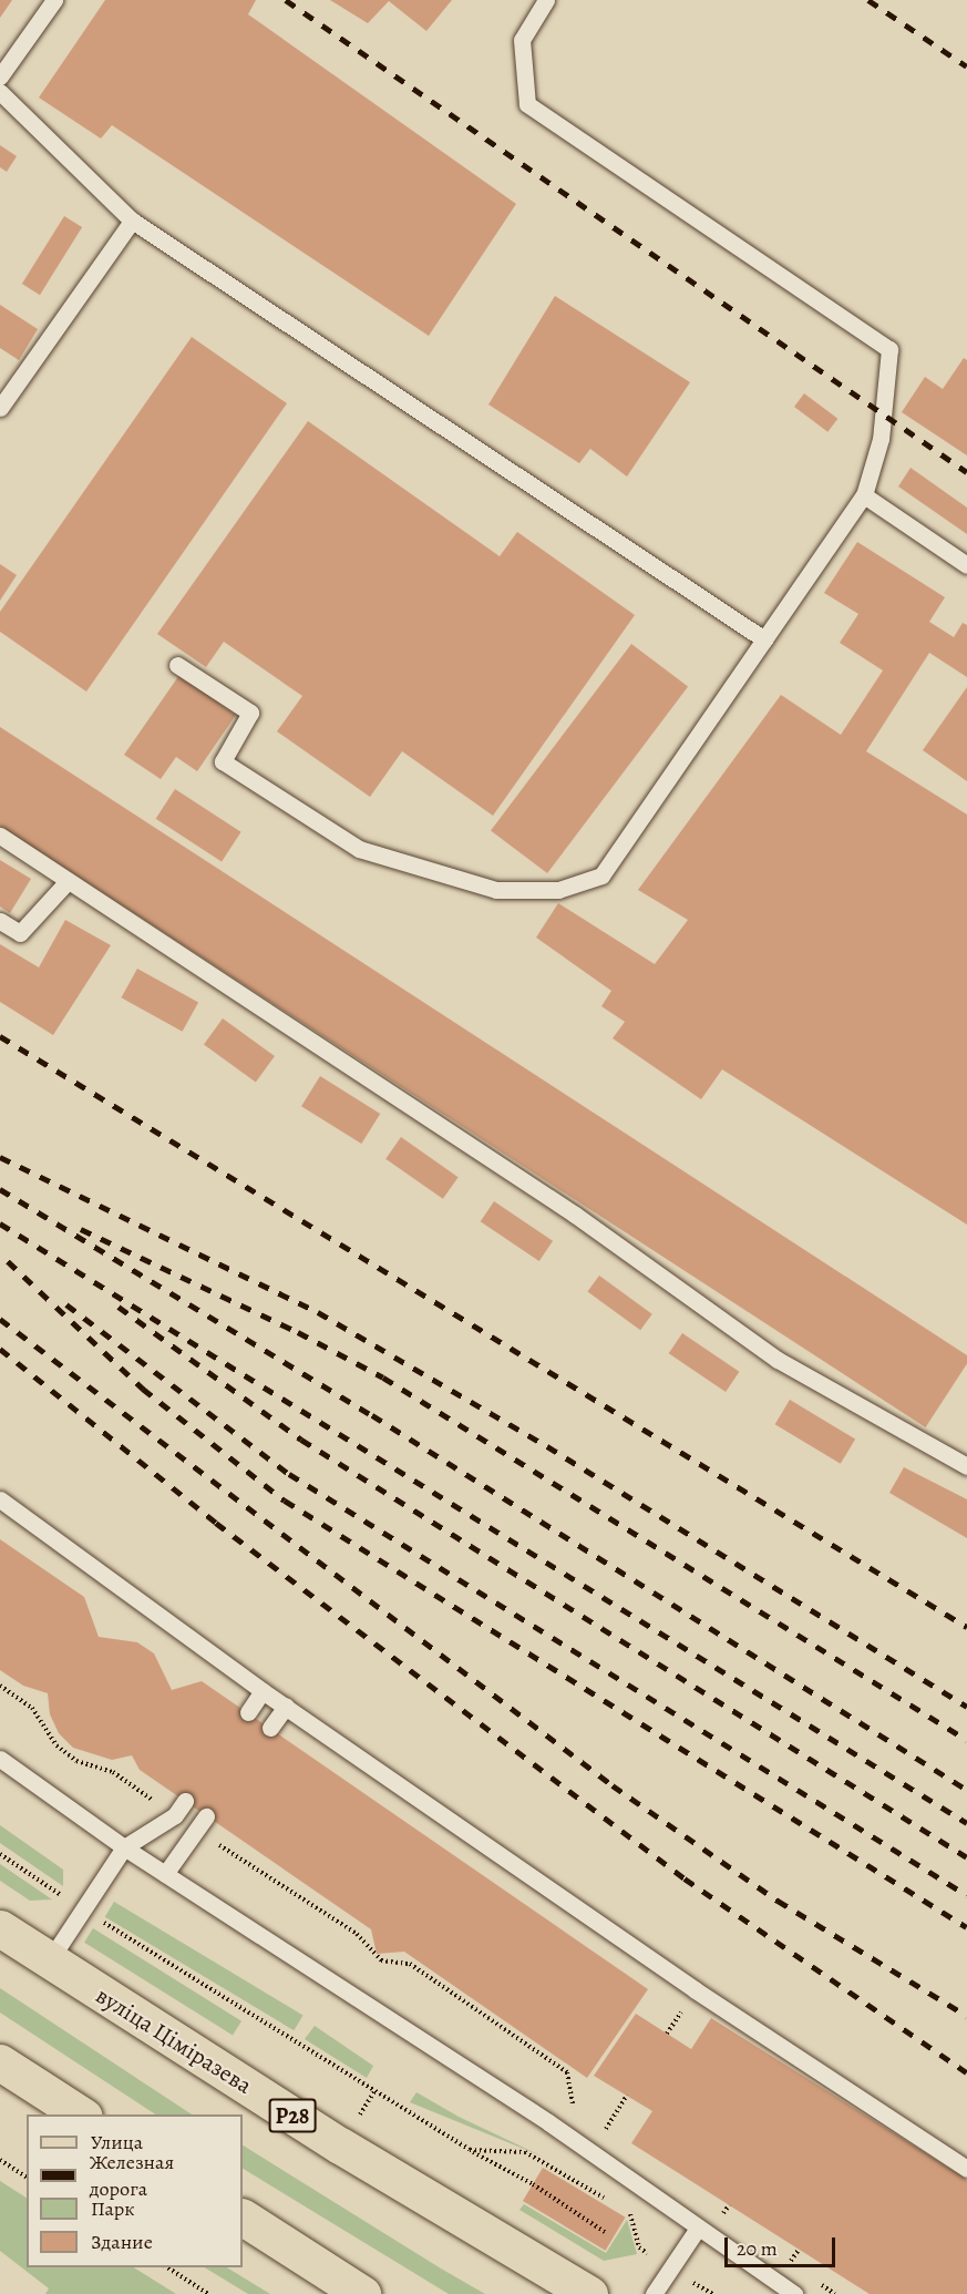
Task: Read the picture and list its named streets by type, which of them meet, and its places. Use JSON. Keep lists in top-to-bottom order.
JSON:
{
  "streets": {
    "main road": ["вуліца Ціміразева", "Р28"]
  },
  "legend": [
    "Улица",
    "Железная дорога",
    "Парк",
    "Здание"
  ],
  "scale_bar": "20 m"
}
